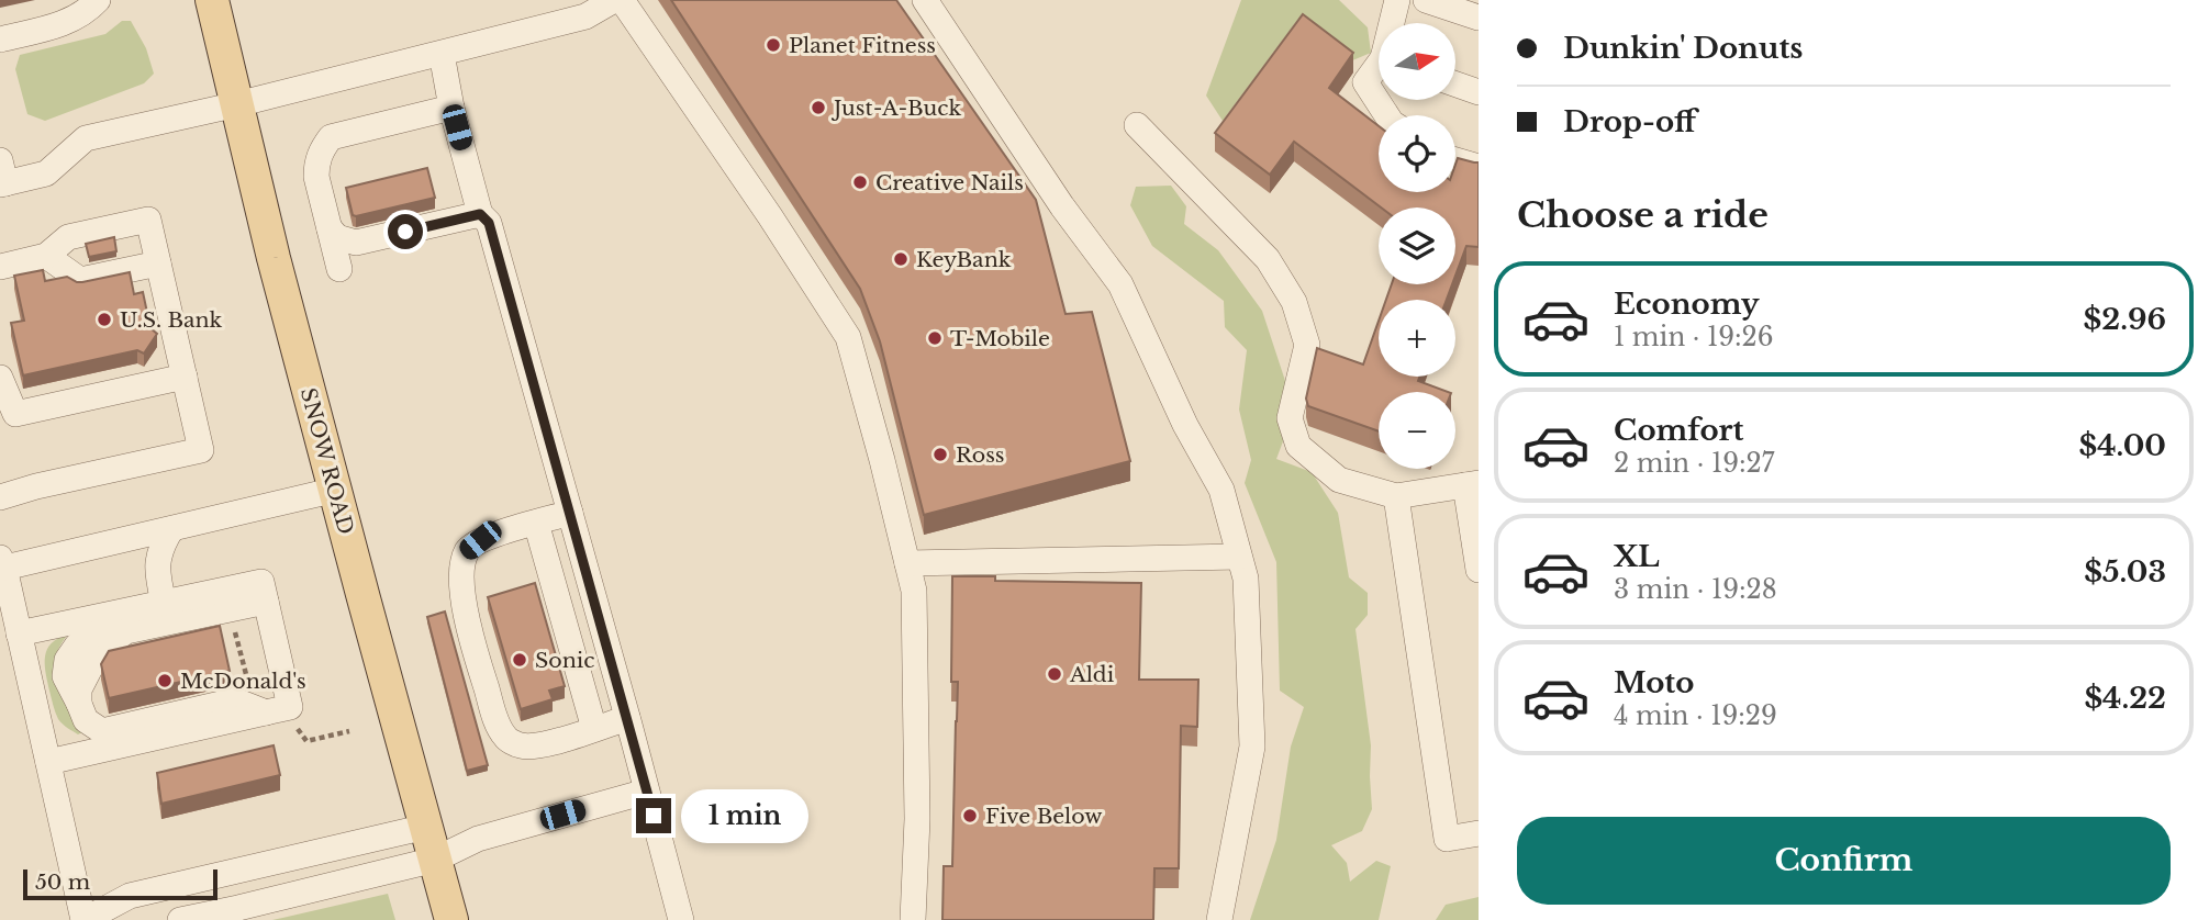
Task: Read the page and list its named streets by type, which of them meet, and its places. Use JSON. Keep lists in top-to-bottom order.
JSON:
{
  "streets": {
    "main road": ["SNOW ROAD"]
  },
  "places": [
    "Planet Fitness",
    "Just-A-Buck",
    "Creative Nails",
    "KeyBank",
    "U.S. Bank",
    "T-Mobile",
    "Ross",
    "Sonic",
    "Aldi",
    "McDonald's",
    "Five Below"
  ],
  "scale_bar": "50 m",
  "north": "right",
  "page": {
    "banner": ["Dunkin' Donuts", "Drop-off"],
    "map_buttons": ["+", "−"],
    "heading": "Choose a ride",
    "list": [
      {
        "name": "Economy",
        "note": "1 min · 19:26",
        "value": "$2.96"
      },
      {
        "name": "Comfort",
        "note": "2 min · 19:27",
        "value": "$4.00"
      },
      {
        "name": "XL",
        "note": "3 min · 19:28",
        "value": "$5.03"
      },
      {
        "name": "Moto",
        "note": "4 min · 19:29",
        "value": "$4.22"
      }
    ],
    "bubble": "1 min",
    "buttons": "Confirm",
    "scale": "50 m"
  }
}
